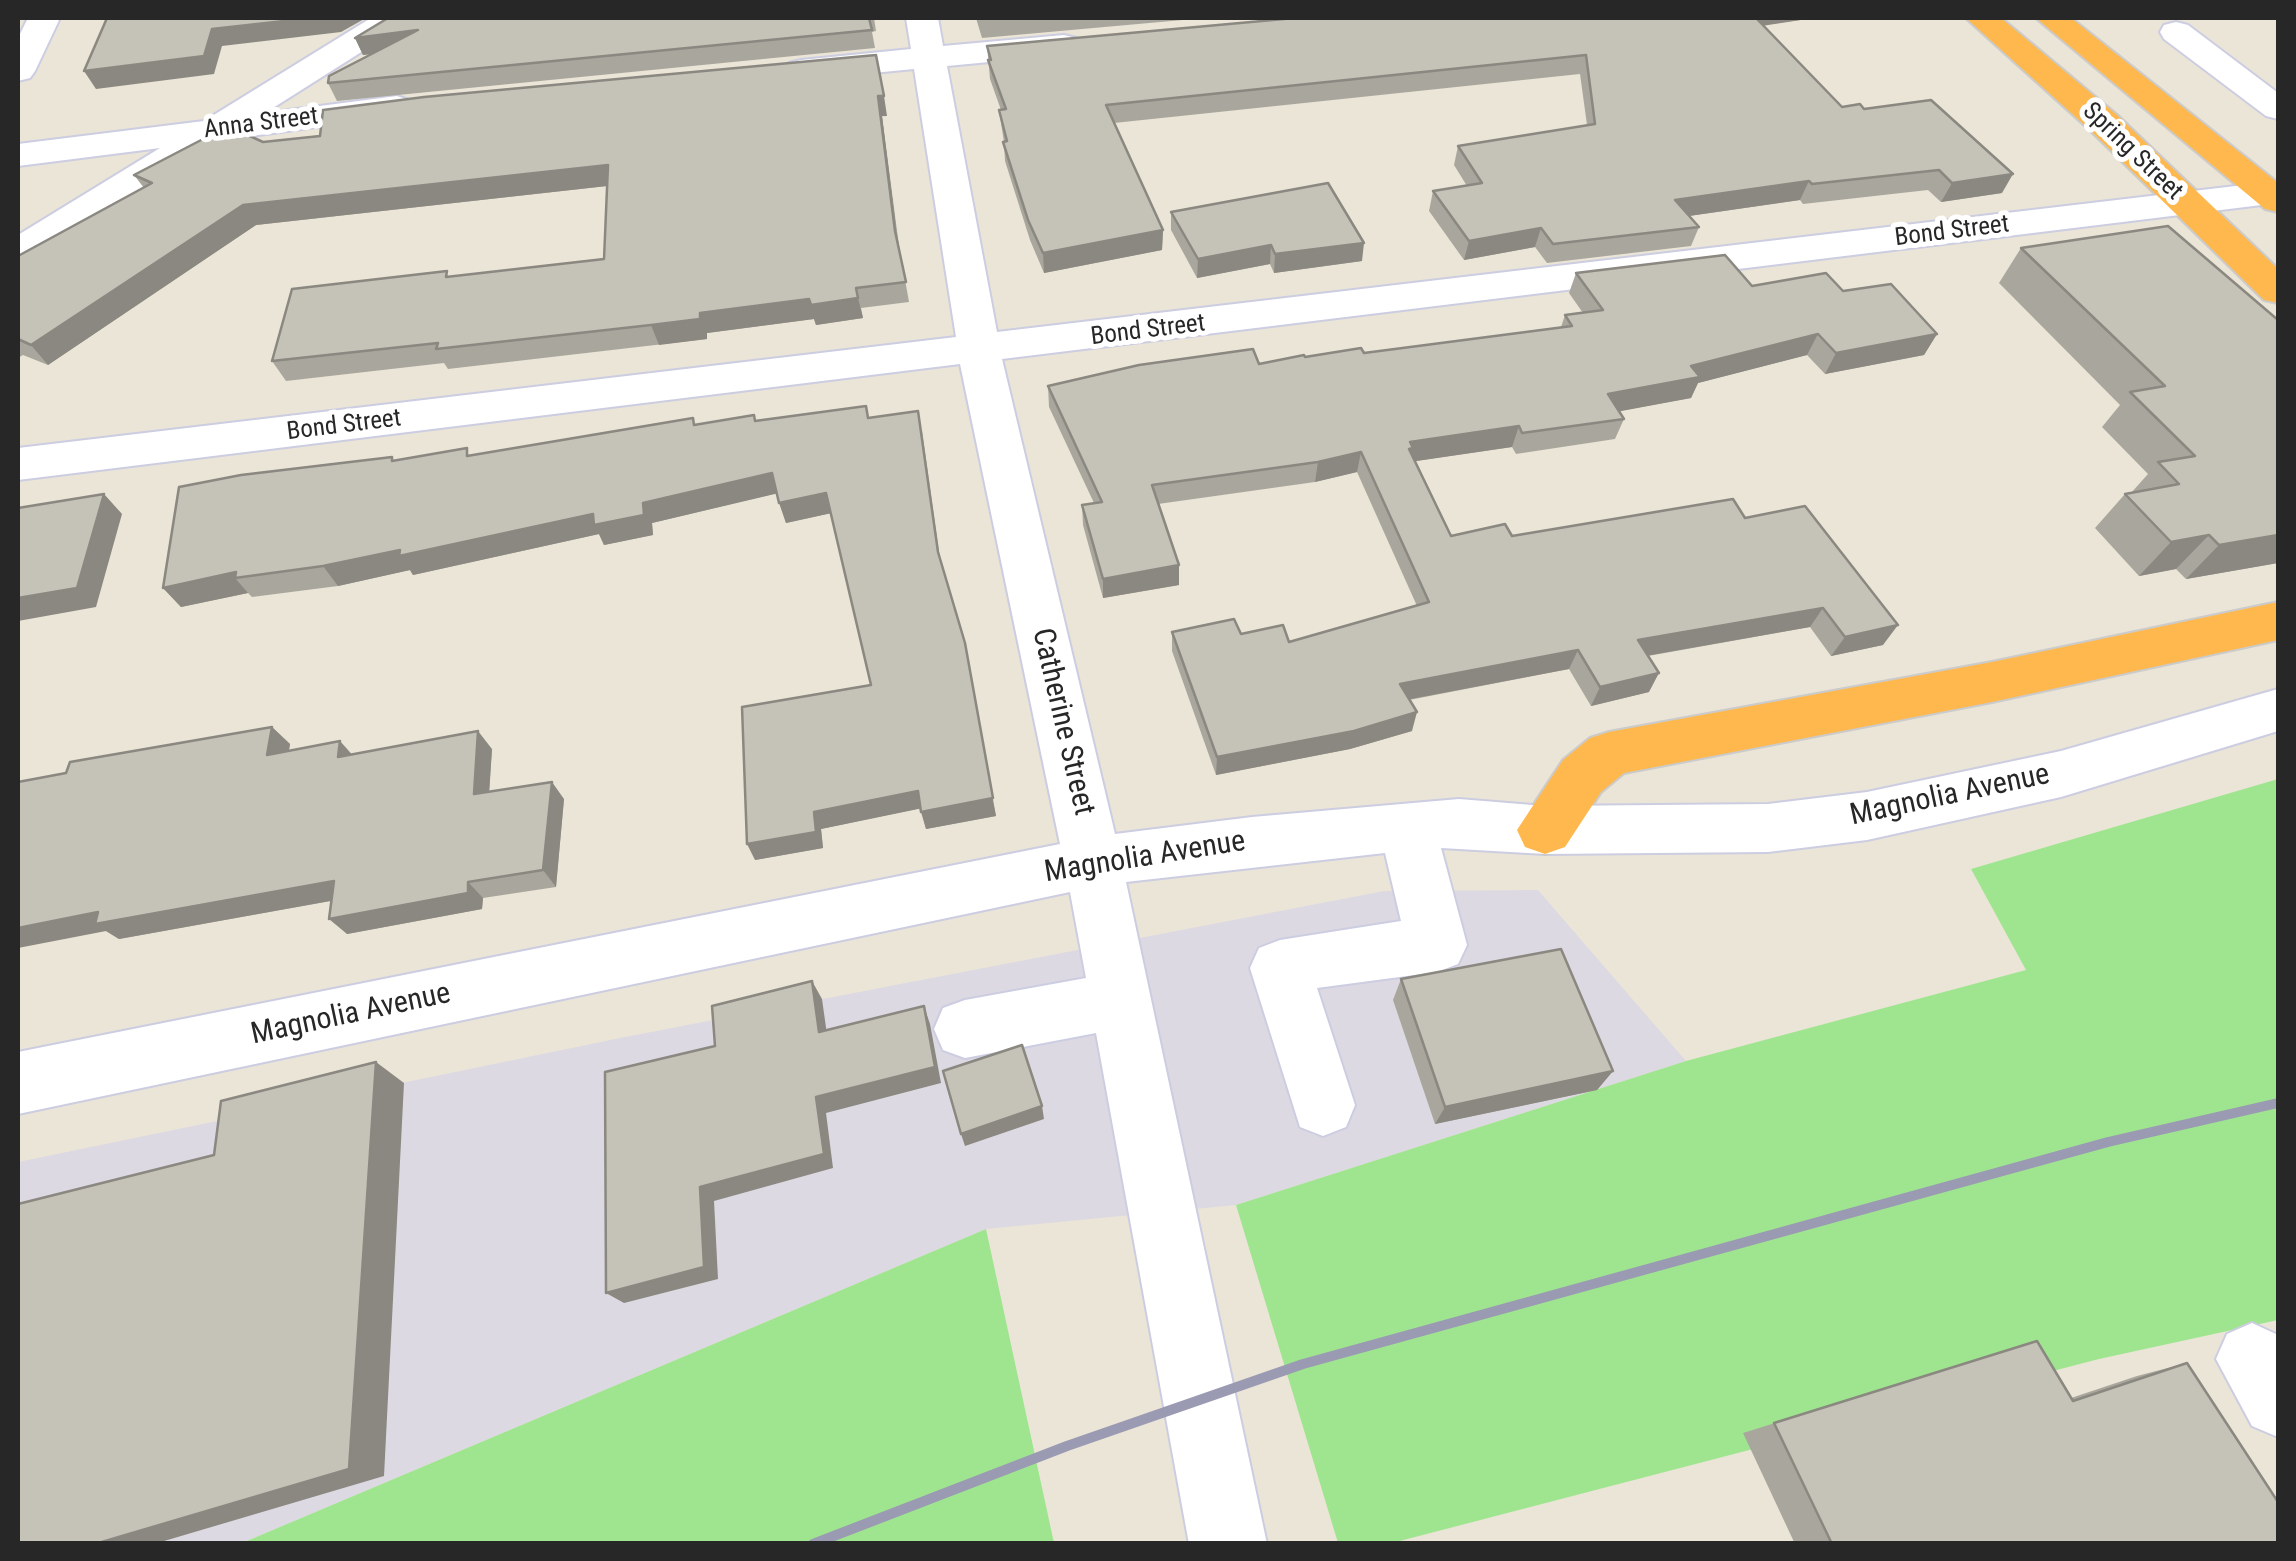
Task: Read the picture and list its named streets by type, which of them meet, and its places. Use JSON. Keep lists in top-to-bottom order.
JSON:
{
  "streets": {
    "highway": ["Spring Street"],
    "street": [
      "Anna Street",
      "Bond Street",
      "Catherine Street",
      "Magnolia Avenue"
    ]
  },
  "crossings": [
    ["Spring Street", "Bond Street"],
    ["Bond Street", "Catherine Street"],
    ["Catherine Street", "Magnolia Avenue"]
  ]
}
